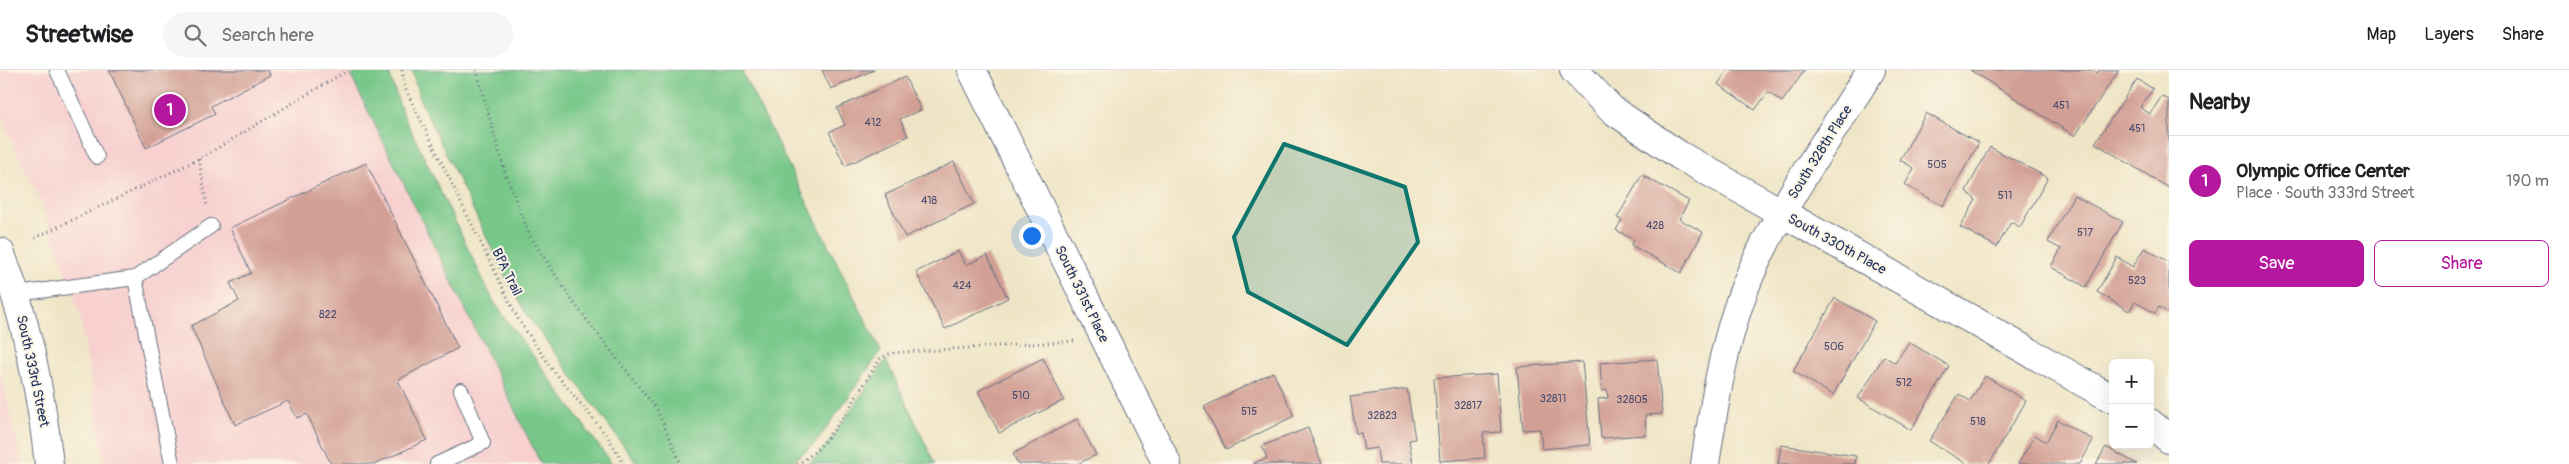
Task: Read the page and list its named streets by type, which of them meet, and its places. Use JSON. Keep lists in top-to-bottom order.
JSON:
{
  "streets": {
    "street": [
      "South 328th Place",
      "South 330th Place",
      "South 331st Place",
      "South 333rd Street"
    ],
    "path": ["BPA Trail"]
  },
  "crossings": [
    ["South 328th Place", "South 330th Place"]
  ],
  "house_numbers": [
    "451",
    "412",
    "451",
    "505",
    "511",
    "418",
    "428",
    "517",
    "523",
    "424",
    "822",
    "506",
    "512",
    "510",
    "32811",
    "32805",
    "32817",
    "515",
    "32823",
    "518"
  ],
  "page": {
    "header": "Streetwise",
    "search": "Search here",
    "nav": ["Map", "Layers", "Share"],
    "heading": "Nearby",
    "pins": "1",
    "list": [
      {
        "mark": "1",
        "name": "Olympic Office Center",
        "note": "Place · South 333rd Street",
        "value": "190 m"
      }
    ],
    "buttons": ["Save", "Share"],
    "map_buttons": ["+", "−"]
  }
}
